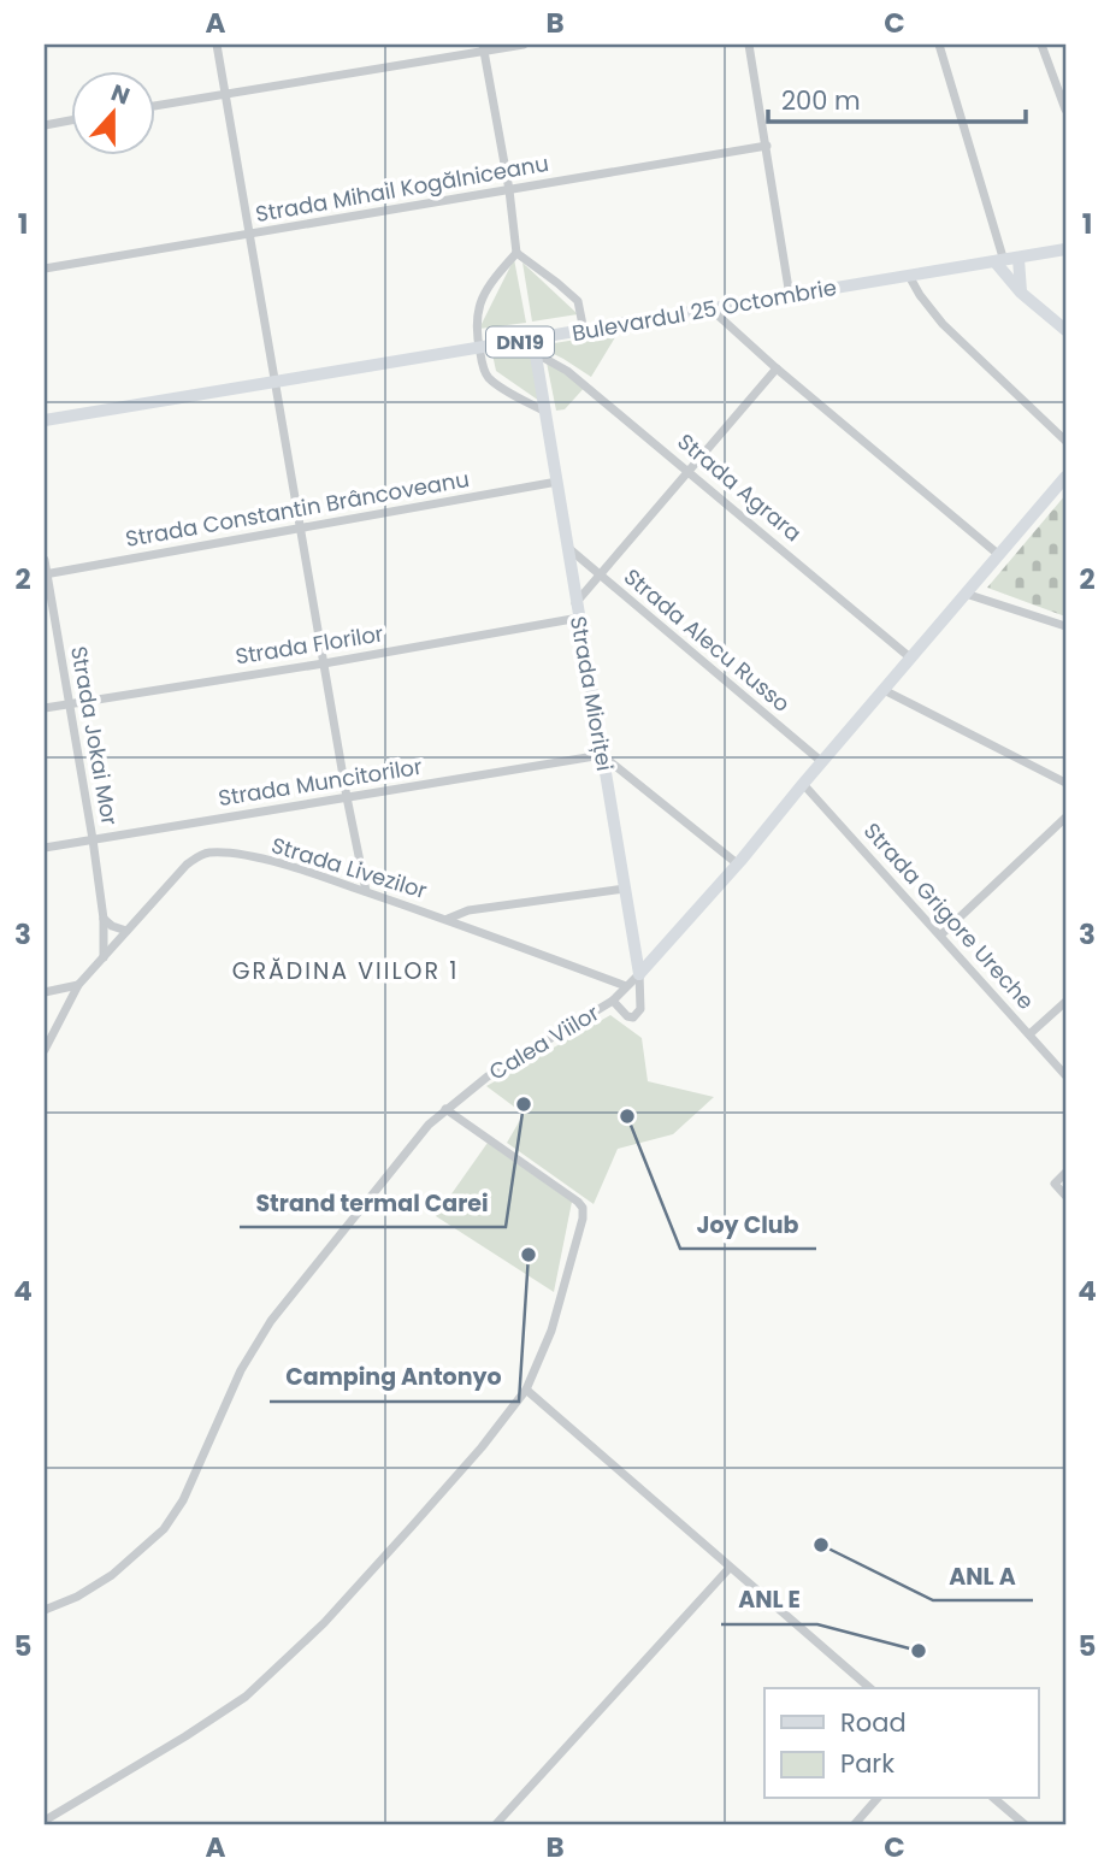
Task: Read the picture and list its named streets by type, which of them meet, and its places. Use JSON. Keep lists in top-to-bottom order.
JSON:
{
  "streets": {
    "main road": ["Bulevardul 25 Octombrie", "DN19"],
    "street": [
      "Strada Mihail Kogălniceanu",
      "Strada Agrara",
      "Strada Constantin Brâncoveanu",
      "Strada Alecu Russo",
      "Strada Florilor",
      "Strada Mioriței",
      "Strada Jokai Mor",
      "Strada Muncitorilor",
      "Strada Livezilor",
      "Strada Grigore Ureche",
      "Calea Viilor"
    ]
  },
  "crossings": [
    ["Bulevardul 25 Octombrie", "Strada Agrara"],
    ["Bulevardul 25 Octombrie", "Strada Mioriței"],
    ["Strada Agrara", "Strada Mioriței"],
    ["Strada Agrara", "Calea Viilor"],
    ["Strada Constantin Brâncoveanu", "Strada Mioriței"],
    ["Strada Constantin Brâncoveanu", "Strada Jokai Mor"],
    ["Strada Alecu Russo", "Strada Mioriței"],
    ["Strada Alecu Russo", "Calea Viilor"],
    ["Strada Florilor", "Strada Mioriței"],
    ["Strada Florilor", "Strada Jokai Mor"],
    ["Strada Mioriței", "Strada Muncitorilor"],
    ["Strada Mioriței", "Strada Livezilor"],
    ["Strada Mioriței", "Calea Viilor"],
    ["Strada Jokai Mor", "Strada Muncitorilor"],
    ["Strada Jokai Mor", "Strada Livezilor"],
    ["Strada Livezilor", "Calea Viilor"],
    ["Strada Grigore Ureche", "Calea Viilor"]
  ],
  "districts": ["GRĂDINA VIILOR 1"],
  "places": [
    "Strand termal Carei",
    "Joy Club",
    "Camping Antonyo",
    "ANL A",
    "ANL E"
  ],
  "legend": ["Road", "Park"],
  "scale_bar": "200 m",
  "north": "top",
  "grid": {
    "columns": ["A", "B", "C"],
    "rows": [
      "1",
      "2",
      "3",
      "4",
      "5"
    ]
  }
}
